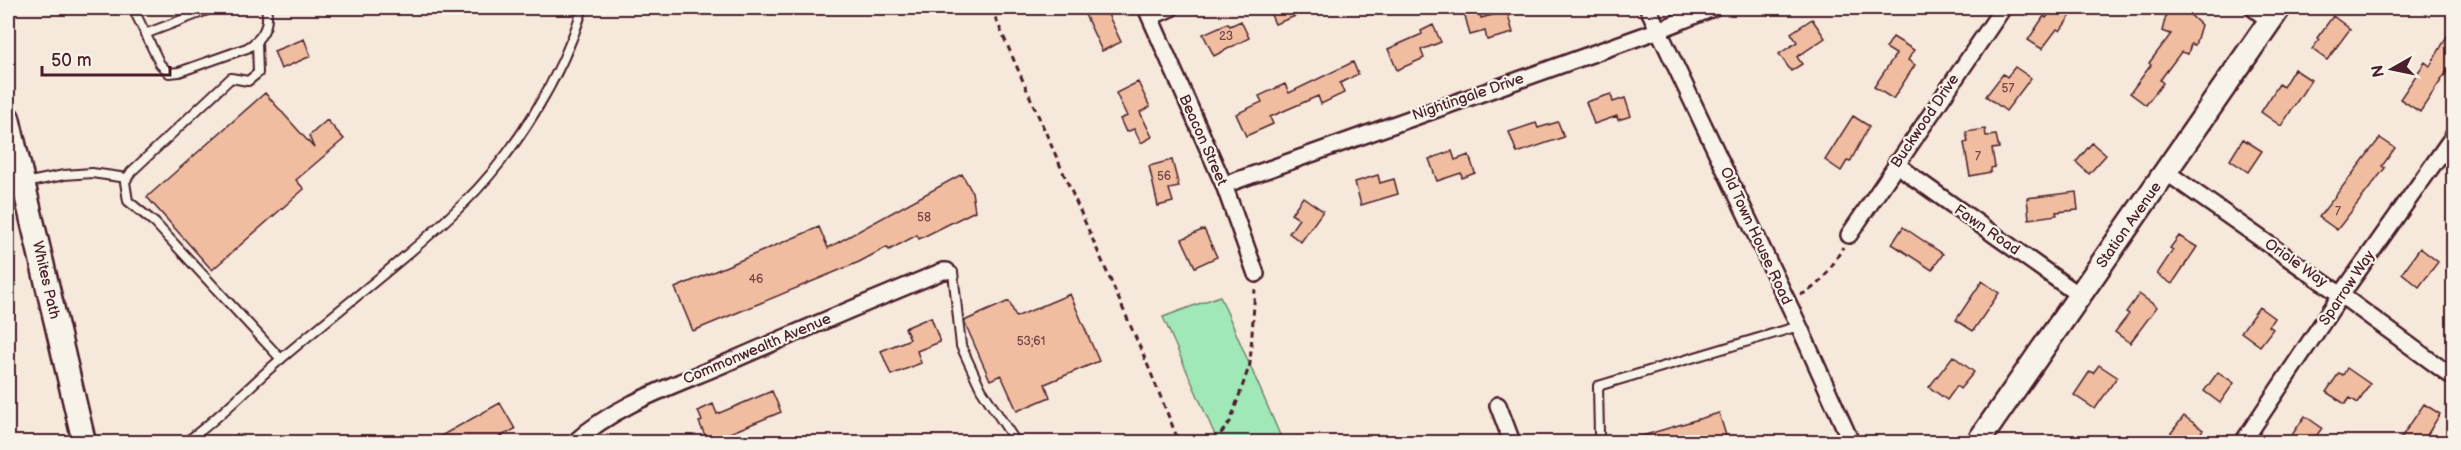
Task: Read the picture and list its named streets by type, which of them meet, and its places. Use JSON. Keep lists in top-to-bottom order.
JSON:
{
  "streets": {
    "main road": ["Station Avenue", "Whites Path"],
    "street": [
      "Nightingale Drive",
      "Buckwood Drive",
      "Beacon Street",
      "Fawn Road",
      "Old Town House Road",
      "Oriole Way",
      "Sparrow Way",
      "Commonwealth Avenue"
    ]
  },
  "crossings": [
    ["Nightingale Drive", "Beacon Street"],
    ["Nightingale Drive", "Old Town House Road"],
    ["Buckwood Drive", "Fawn Road"],
    ["Station Avenue", "Fawn Road"],
    ["Station Avenue", "Oriole Way"],
    ["Oriole Way", "Sparrow Way"]
  ],
  "house_numbers": [
    "23",
    "57",
    "7",
    "56",
    "7",
    "58",
    "46",
    "53;61"
  ],
  "scale_bar": "50 m",
  "north": "left"
}
